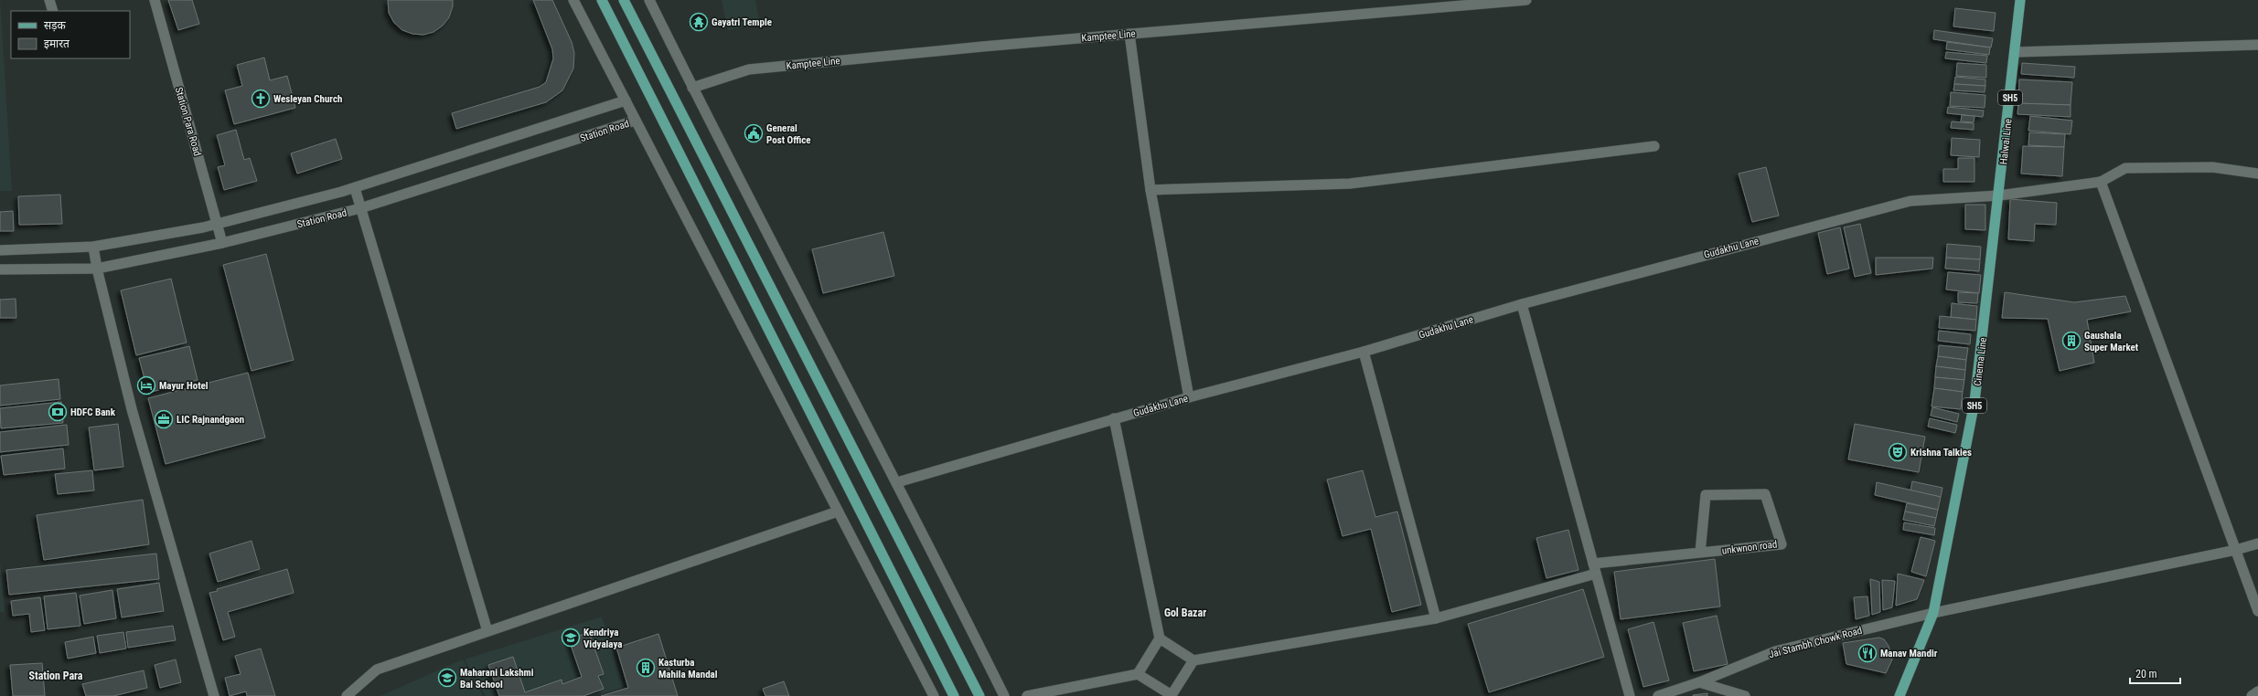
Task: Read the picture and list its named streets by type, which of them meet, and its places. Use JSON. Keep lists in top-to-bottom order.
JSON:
{
  "streets": {
    "main road": ["SH5", "Halwai Line", "Cinema Line"],
    "street": [
      "Kamptee Line",
      "Station Para Road",
      "Station Road",
      "Gudakhu Lane",
      "unkwnon road",
      "Jai Stambh Chowk Road"
    ]
  },
  "crossings": [
    ["SH5", "Cinema Line"],
    ["SH5", "Jai Stambh Chowk Road"],
    ["Station Para Road", "Station Road"],
    ["Halwai Line", "Gudakhu Lane"],
    ["Halwai Line", "Cinema Line"],
    ["Gudakhu Lane", "Cinema Line"],
    ["Cinema Line", "Jai Stambh Chowk Road"]
  ],
  "districts": ["Gol Bazar", "Station Para"],
  "places": {
    "temple": ["Gayatri Temple"],
    "church": ["Wesleyan Church"],
    "public building": ["General Post Office"],
    "building": ["Gaushala Super Market", "Kasturba Mahila Mandal"],
    "hotel": ["Mayur Hotel"],
    "bank": ["HDFC Bank"],
    "office": ["LIC Rajnandgaon"],
    "theatre": ["Krishna Talkies"],
    "school or university": ["Kendriya Vidyalaya", "Maharani Lakshmi Bai School"],
    "restaurant": ["Manav Mandir"]
  },
  "legend": ["सड़क", "इमारत"],
  "scale_bar": "20 m"
}
